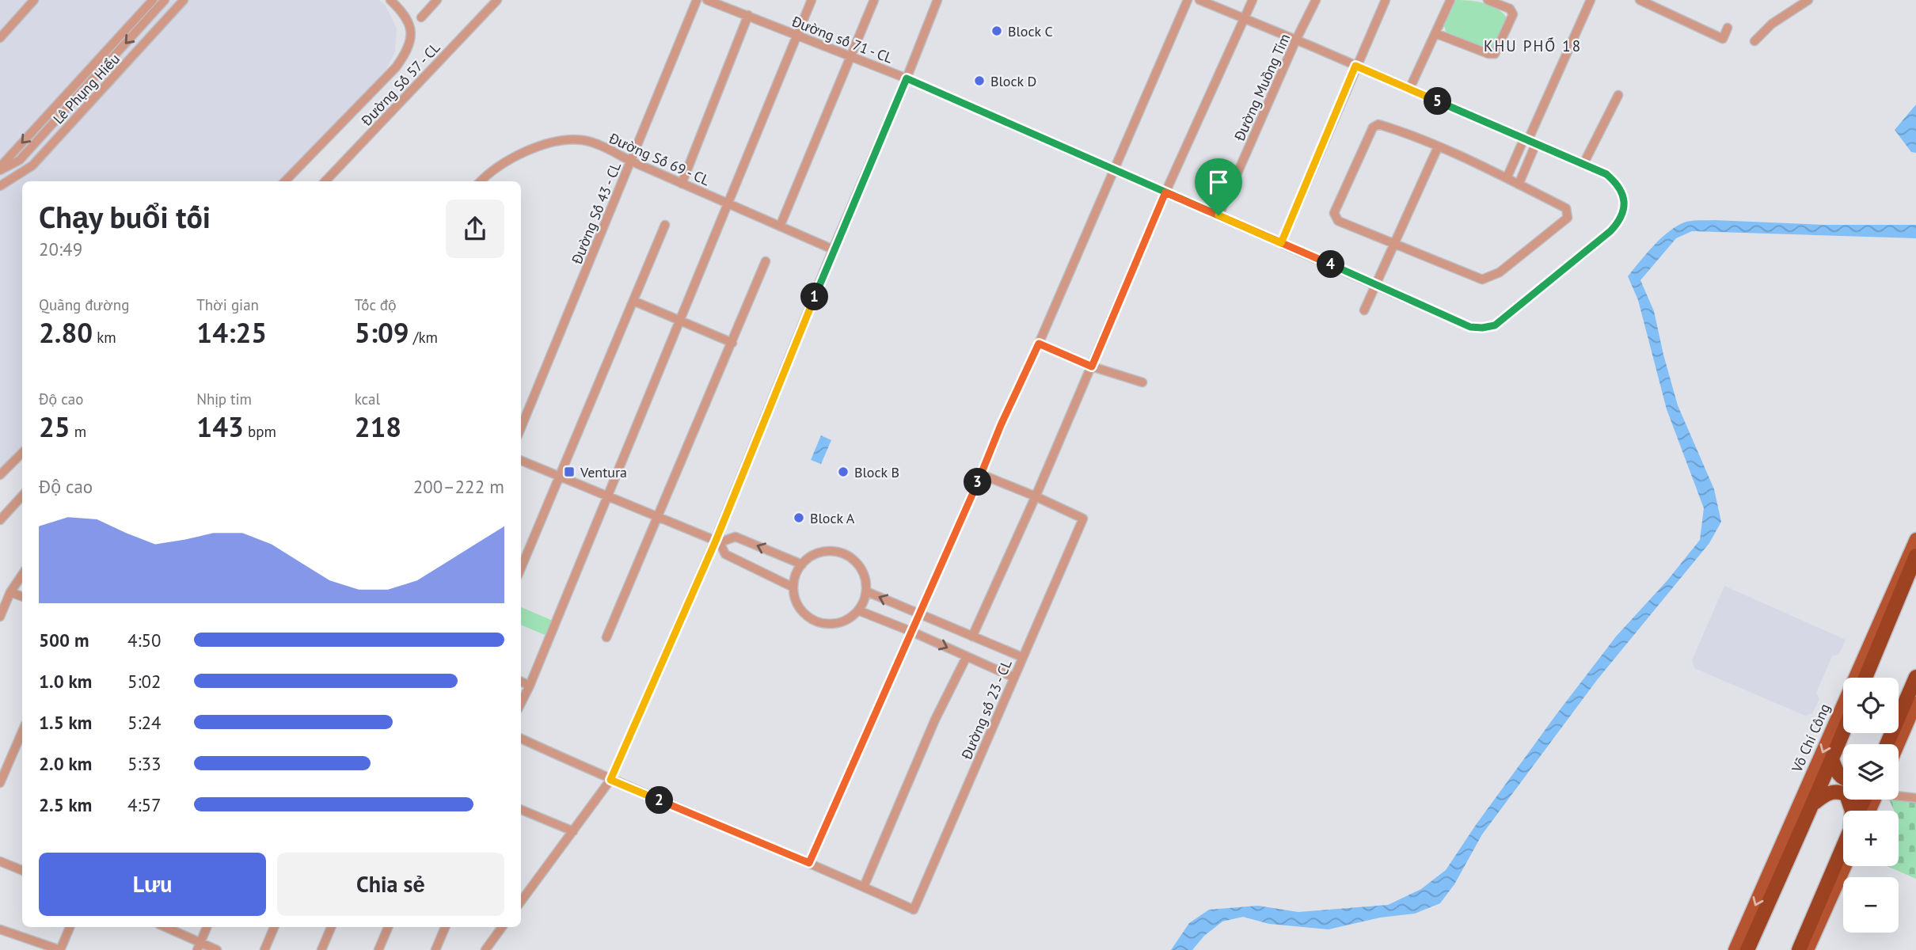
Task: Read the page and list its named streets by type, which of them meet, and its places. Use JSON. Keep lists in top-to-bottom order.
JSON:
{
  "streets": {
    "highway": ["Võ Chí Công"],
    "street": [
      "Đường số 71 - CL",
      "Đường Số 57 - CL",
      "Đường Muồng Tím",
      "Lê Phụng Hiểu",
      "Đường Số 69 - CL",
      "Đường Số 43 - CL",
      "Đường số 23 - CL"
    ]
  },
  "crossings": [
    ["Đường số 71 - CL", "Đường Muồng Tím"],
    ["Đường Số 69 - CL", "Đường Số 43 - CL"]
  ],
  "one_way": ["Võ Chí Công"],
  "districts": ["KHU PHỐ 18"],
  "places": {
    "other": [
      "Block C",
      "Block D",
      "Block B",
      "Block A"
    ],
    "transit": ["Ventura"]
  },
  "page": {
    "pins": [
      "5",
      "4",
      "1",
      "3",
      "2"
    ],
    "heading": ["Chạy buổi tối", "20:49"],
    "stats": [
      ["Quãng đường", "2.80 km"],
      ["Thời gian", "14:25"],
      ["Tốc độ", "5:09 /km"],
      ["Độ cao", "25 m"],
      ["Nhịp tim", "143 bpm"],
      ["kcal", "218"]
    ],
    "chart": ["Độ cao", "200–222 m"],
    "list": [
      {
        "name": "500 m",
        "note": "4:50"
      },
      {
        "name": "1.0 km",
        "note": "5:02"
      },
      {
        "name": "1.5 km",
        "note": "5:24"
      },
      {
        "name": "2.0 km",
        "note": "5:33"
      },
      {
        "name": "2.5 km",
        "note": "4:57"
      }
    ],
    "map_buttons": ["+", "−"],
    "buttons": ["Lưu", "Chia sẻ"]
  }
}
